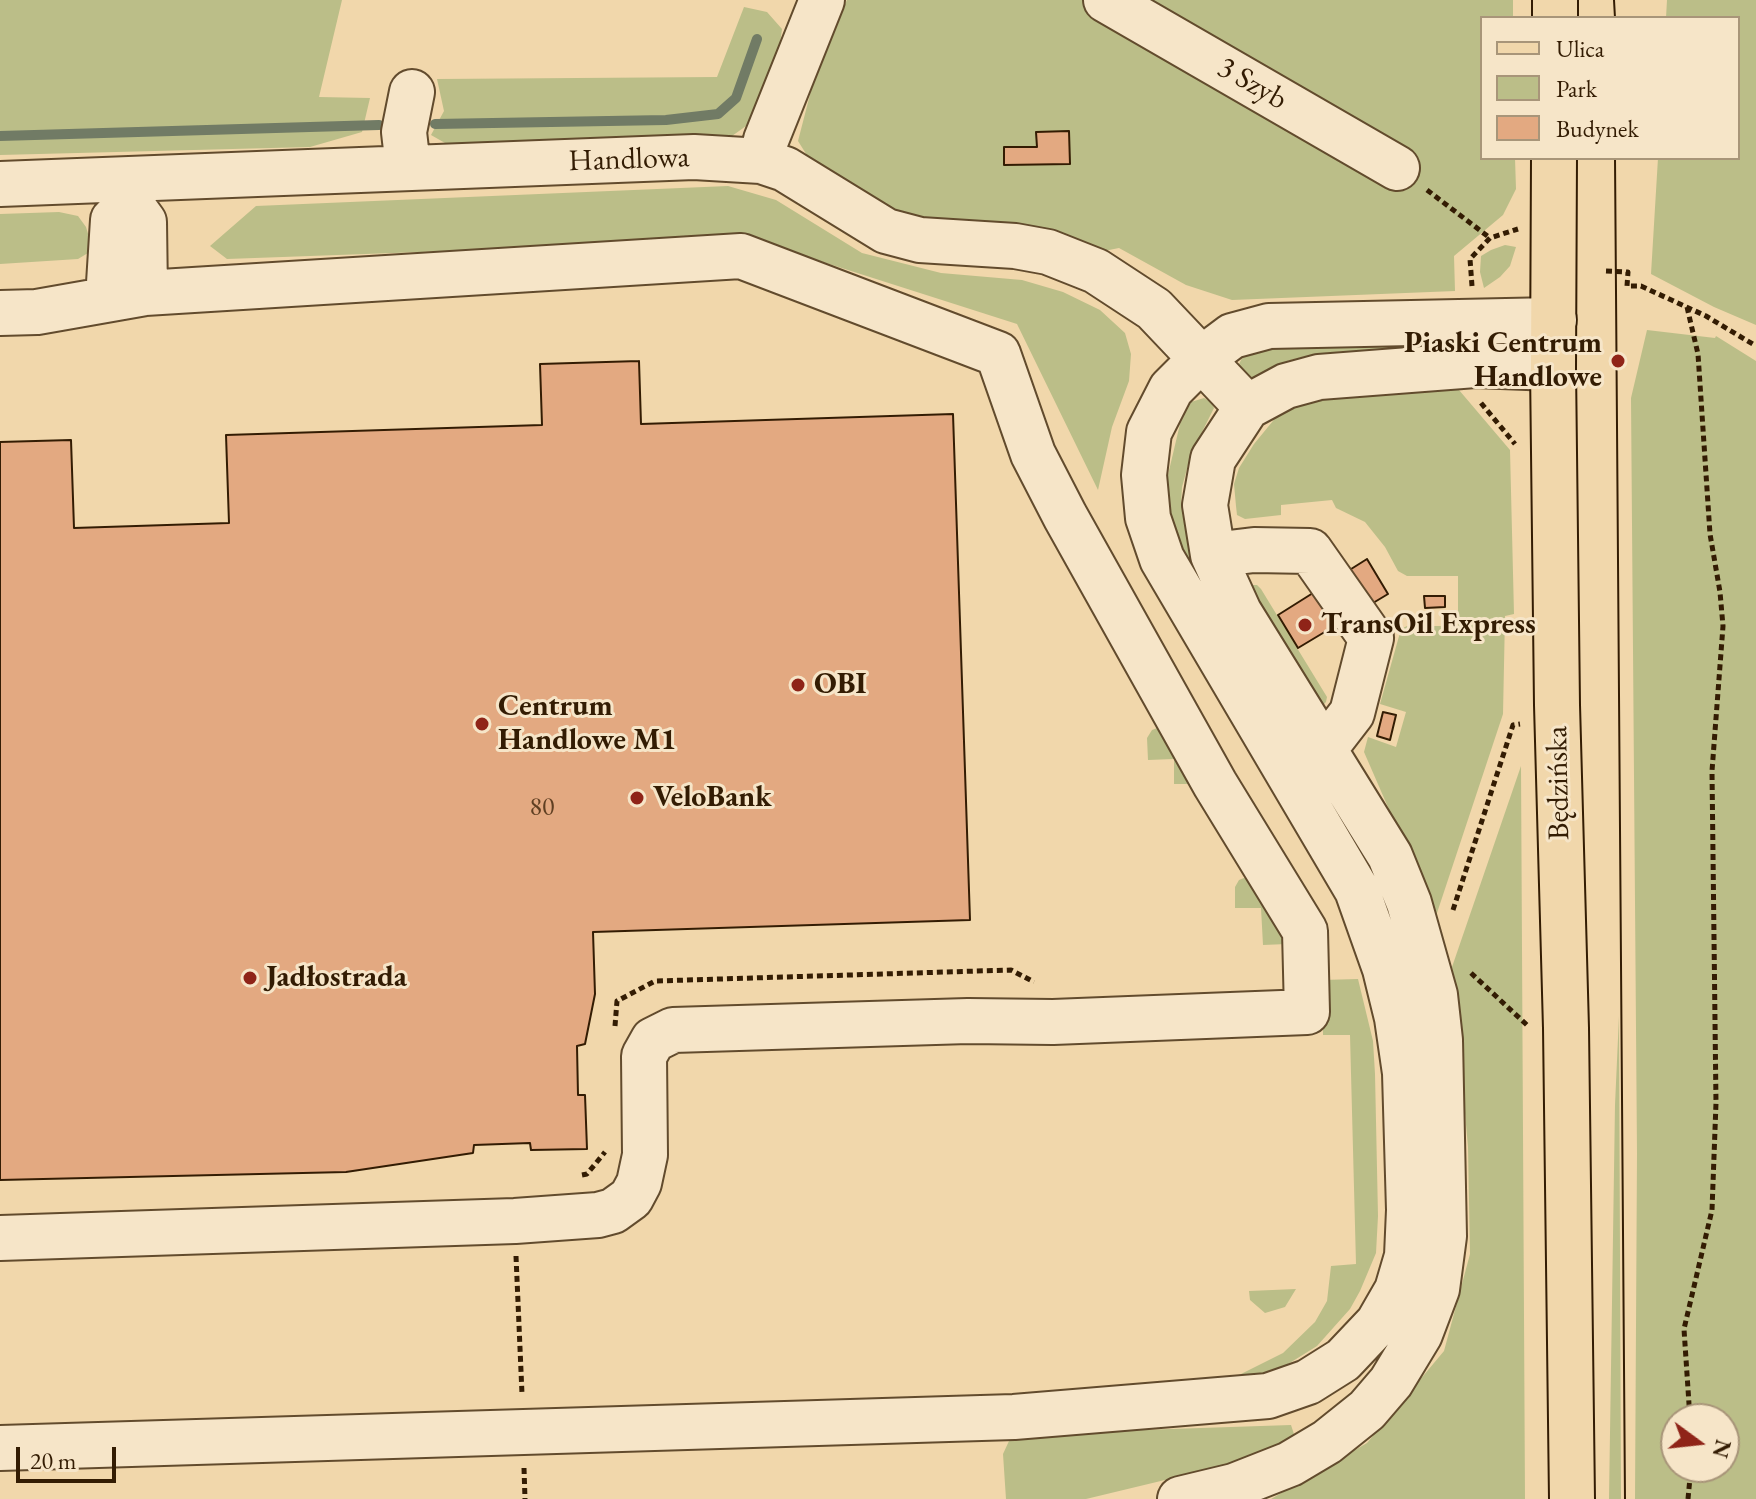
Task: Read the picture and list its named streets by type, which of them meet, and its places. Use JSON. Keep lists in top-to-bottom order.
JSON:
{
  "streets": {
    "main road": ["Będzińska"],
    "street": ["3 Szyb", "Handlowa"]
  },
  "places": [
    "Piaski Centrum Handlowe",
    "TransOil Express",
    "OBI",
    "Centrum Handlowe M1",
    "VeloBank",
    "Jadłostrada"
  ],
  "house_numbers": ["80"],
  "legend": ["Ulica", "Park", "Budynek"],
  "scale_bar": "20 m",
  "north": "right"
}
